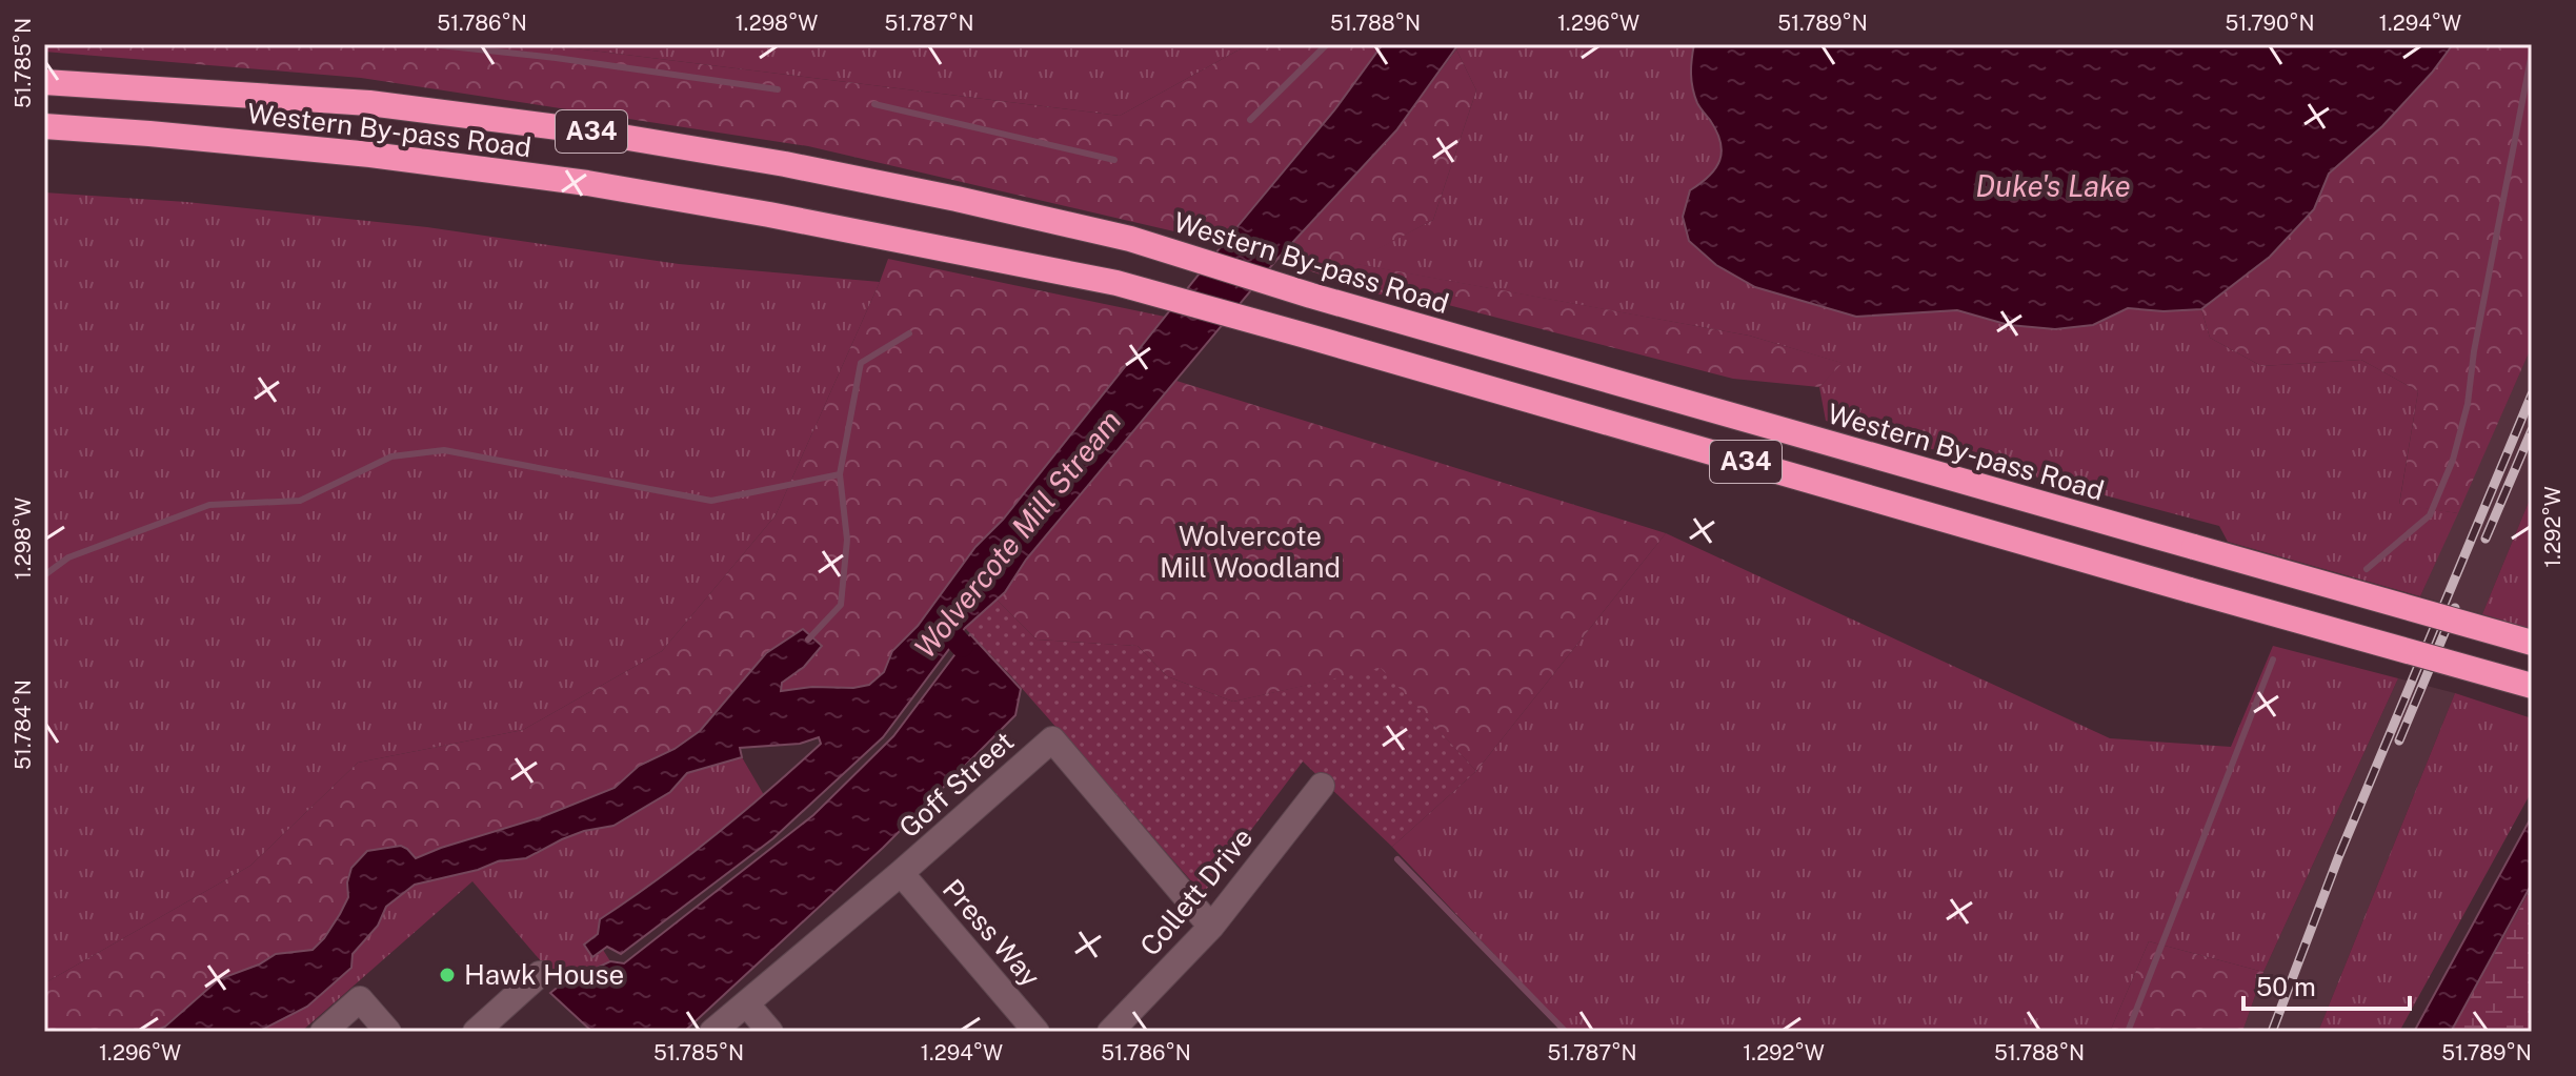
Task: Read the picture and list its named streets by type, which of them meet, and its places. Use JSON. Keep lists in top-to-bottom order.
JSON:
{
  "streets": {
    "highway": ["Western By-pass Road", "A34"],
    "street": ["Goff Street", "Collett Drive", "Press Way"]
  },
  "crossings": [
    ["Goff Street", "Collett Drive"],
    ["Goff Street", "Press Way"]
  ],
  "water": ["Duke's Lake", "Wolvercote Mill Stream"],
  "parks": ["Wolvercote Mill Woodland"],
  "places": ["Hawk House"],
  "scale_bar": "50 m",
  "coordinates": [
    "51.786°N",
    "1.298°W",
    "51.787°N",
    "51.788°N",
    "1.296°W",
    "51.789°N",
    "51.790°N",
    "1.294°W",
    "51.785°N",
    "1.292°W",
    "51.784°N"
  ]
}
